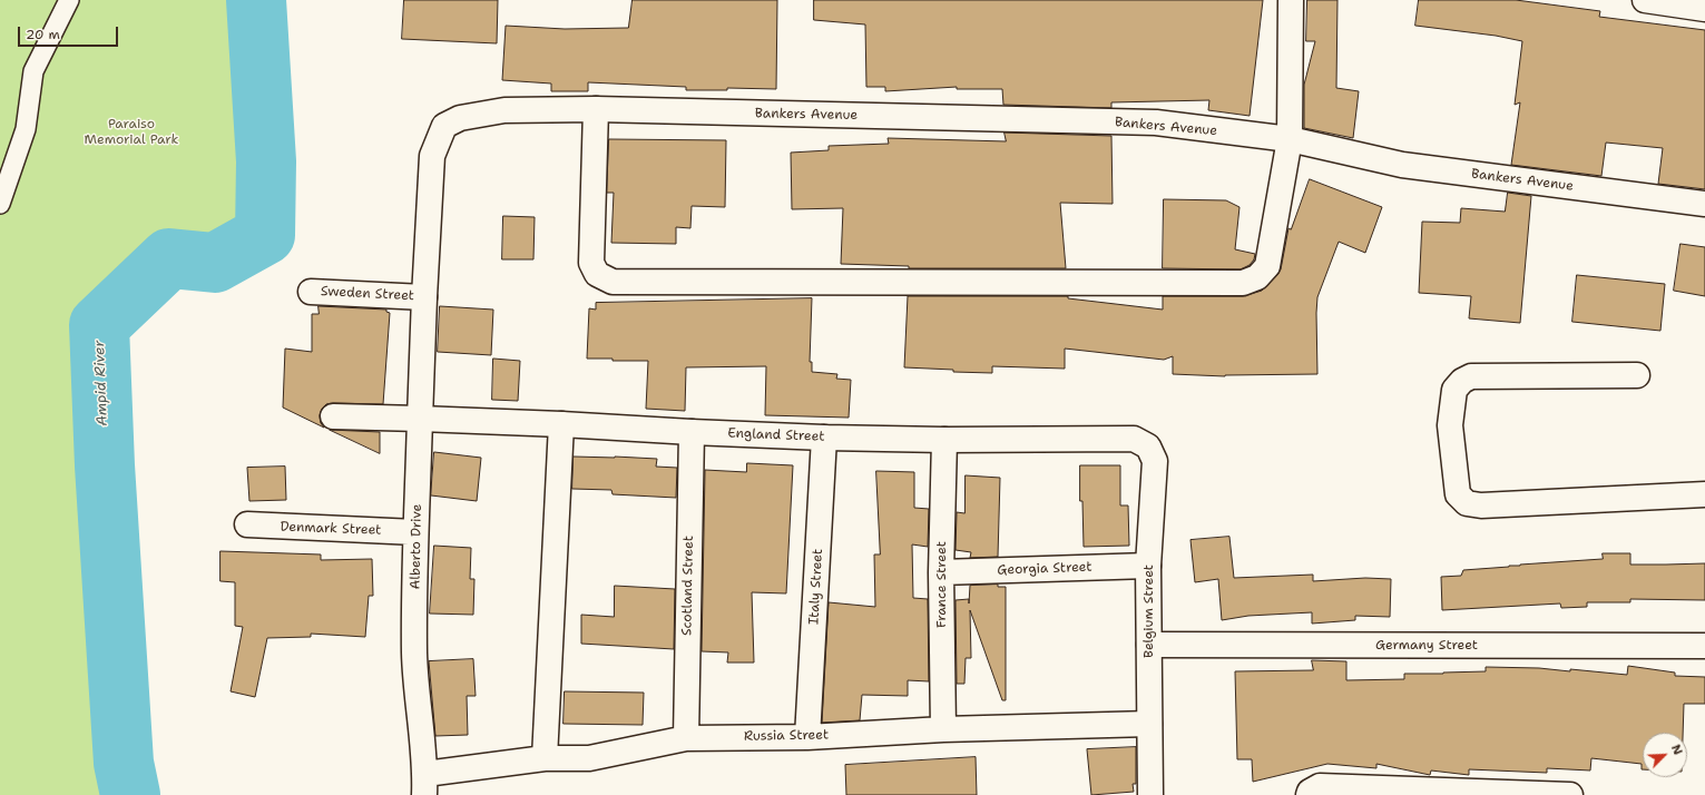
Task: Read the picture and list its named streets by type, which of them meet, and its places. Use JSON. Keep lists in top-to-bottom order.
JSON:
{
  "streets": {
    "street": [
      "Bankers Avenue",
      "Sweden Street",
      "England Street",
      "Denmark Street",
      "Alberto Drive",
      "Georgia Street",
      "France Street",
      "Scotland Street",
      "Italy Street",
      "Belgium Street",
      "Germany Street",
      "Russia Street"
    ]
  },
  "crossings": [
    ["Bankers Avenue", "Sweden Street"],
    ["Bankers Avenue", "Alberto Drive"],
    ["Sweden Street", "Alberto Drive"],
    ["England Street", "Alberto Drive"],
    ["England Street", "France Street"],
    ["England Street", "Scotland Street"],
    ["England Street", "Italy Street"],
    ["England Street", "Belgium Street"],
    ["Denmark Street", "Alberto Drive"],
    ["Alberto Drive", "Russia Street"],
    ["Georgia Street", "France Street"],
    ["Georgia Street", "Belgium Street"],
    ["France Street", "Russia Street"],
    ["Scotland Street", "Russia Street"],
    ["Italy Street", "Russia Street"],
    ["Belgium Street", "Germany Street"],
    ["Belgium Street", "Russia Street"]
  ],
  "water": ["Ampid River"],
  "parks": ["Paraiso Memorial Park"],
  "scale_bar": "20 m",
  "north": "top right"
}
